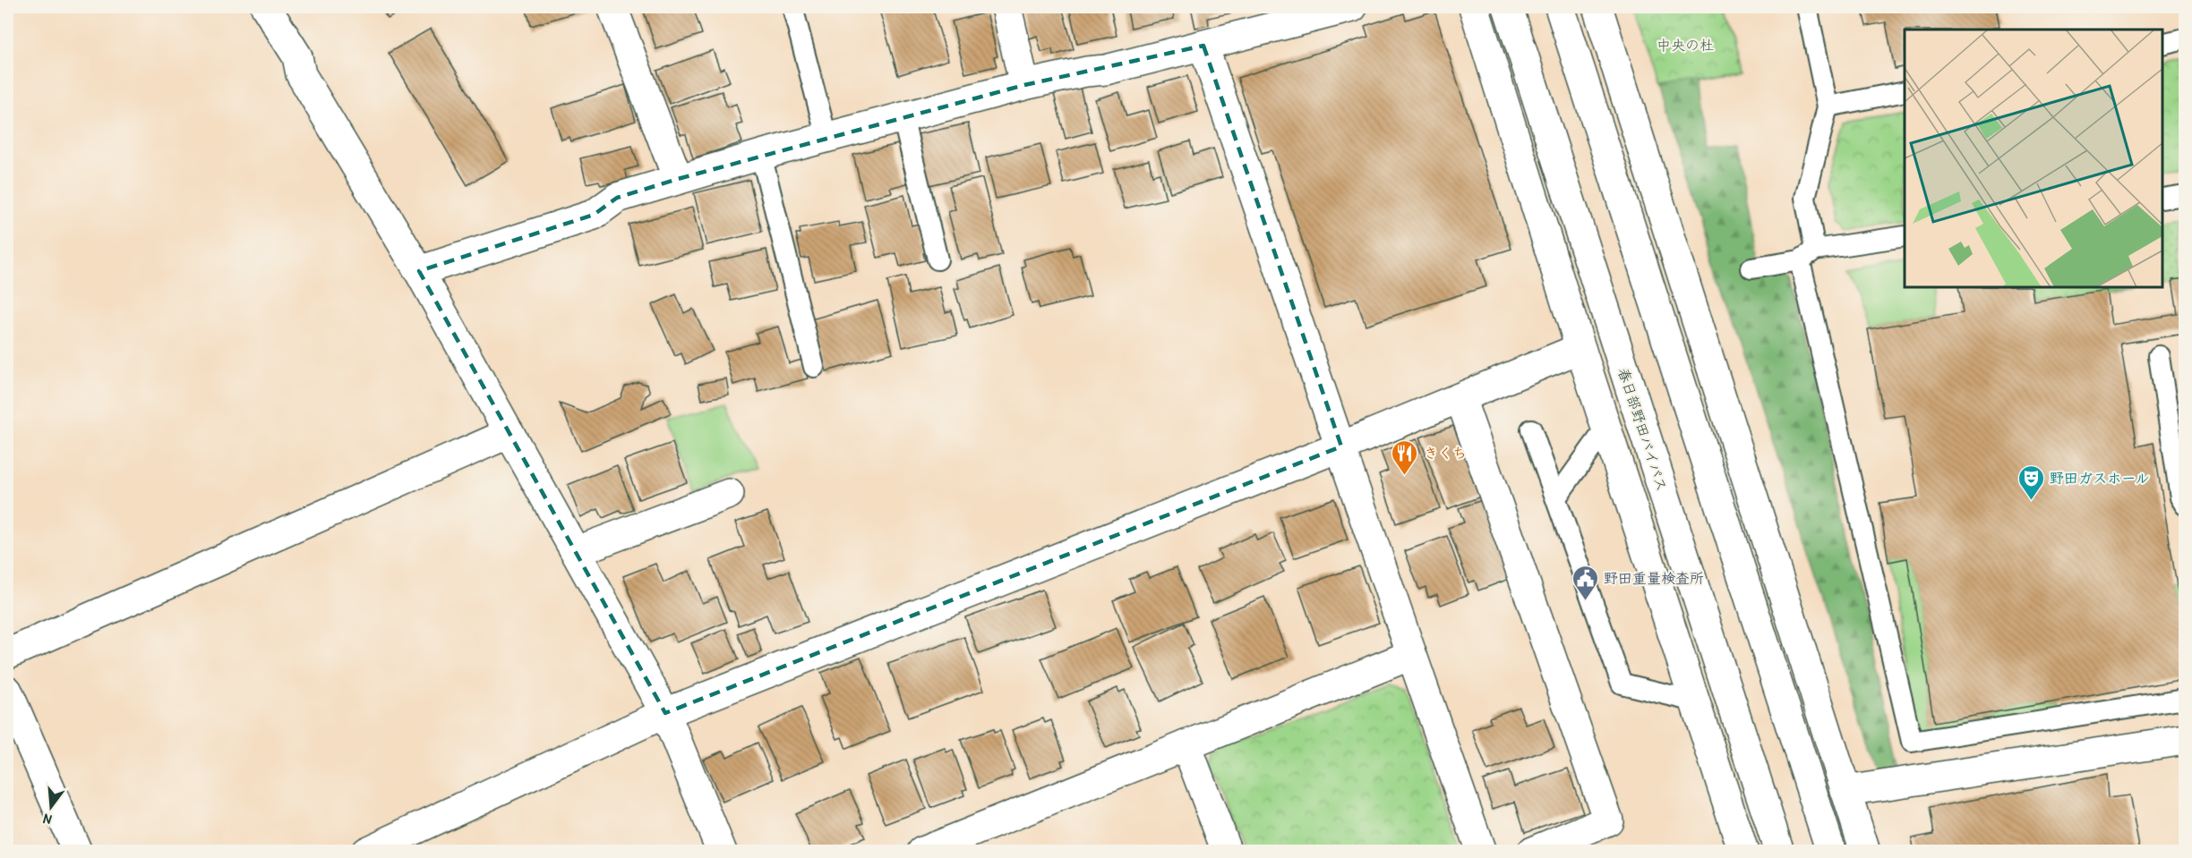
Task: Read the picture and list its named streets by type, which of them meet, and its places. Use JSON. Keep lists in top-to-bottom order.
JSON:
{
  "streets": {
    "main road": ["春日部野田バイパス"]
  },
  "parks": ["中央の杜"],
  "places": {
    "restaurant": ["きくち"],
    "theatre": ["野田ガスホール"],
    "public building": ["野田重量検査所"]
  },
  "north": "bottom"
}
